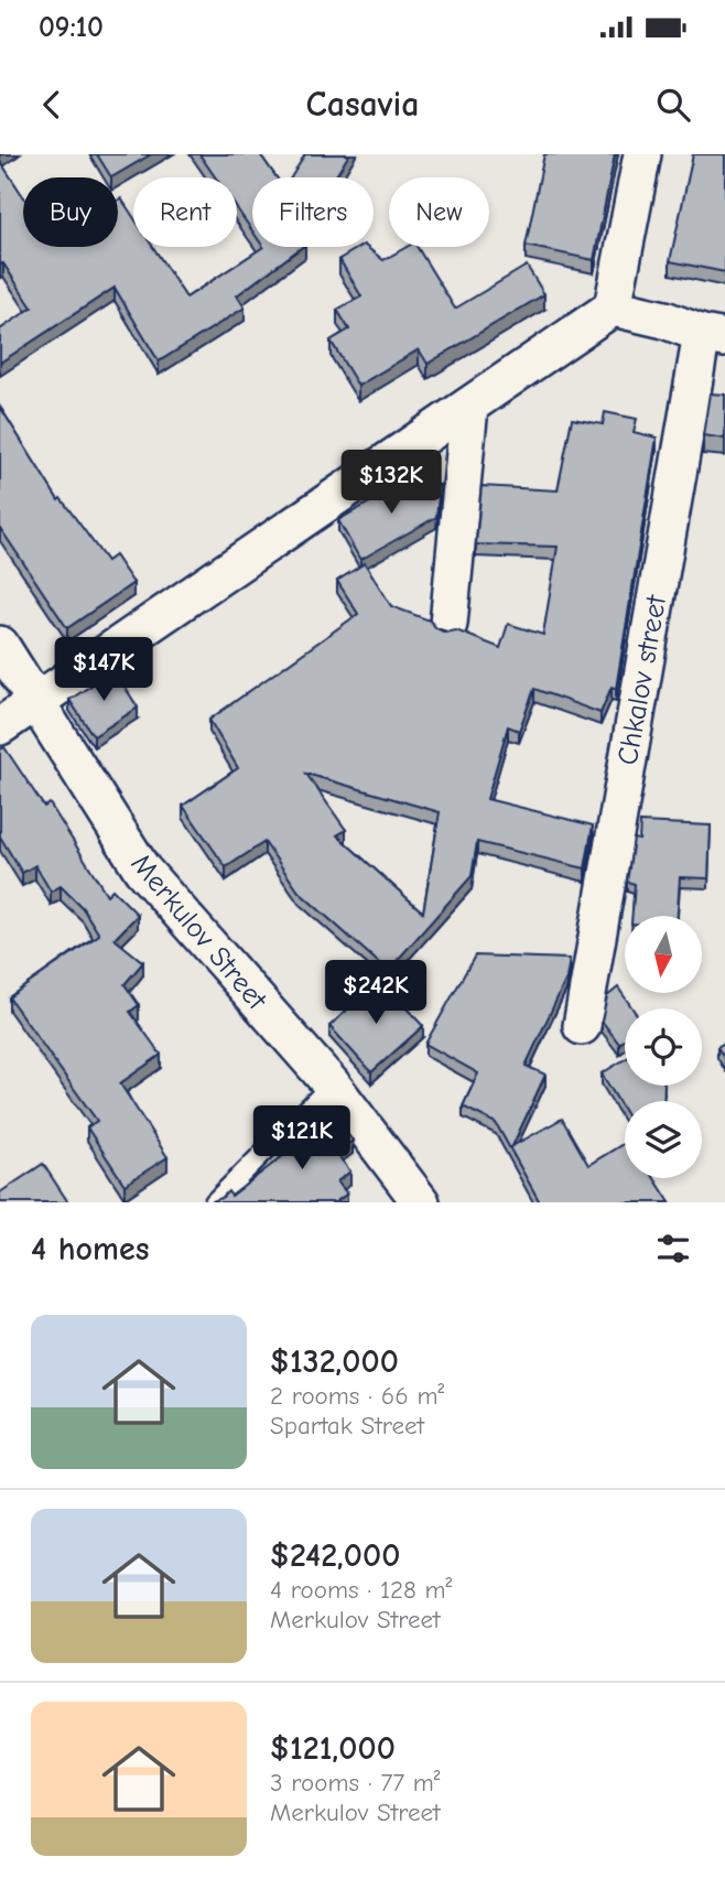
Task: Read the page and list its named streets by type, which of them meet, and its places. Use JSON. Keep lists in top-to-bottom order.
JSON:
{
  "streets": {
    "street": ["Chkalov street", "Merkulov Street"]
  },
  "north": "bottom",
  "page": {
    "status": "09:10",
    "header": "Casavia",
    "chip": [
      "Buy",
      "Rent",
      "Filters",
      "New"
    ],
    "price": [
      "$132K",
      "$147K",
      "$242K",
      "$121K"
    ],
    "heading": "4 homes",
    "list": [
      {
        "name": "$132,000",
        "note": "2 rooms · 66 m² · Spartak Street"
      },
      {
        "name": "$242,000",
        "note": "4 rooms · 128 m² · Merkulov Street"
      },
      {
        "name": "$121,000",
        "note": "3 rooms · 77 m² · Merkulov Street"
      }
    ]
  }
}
